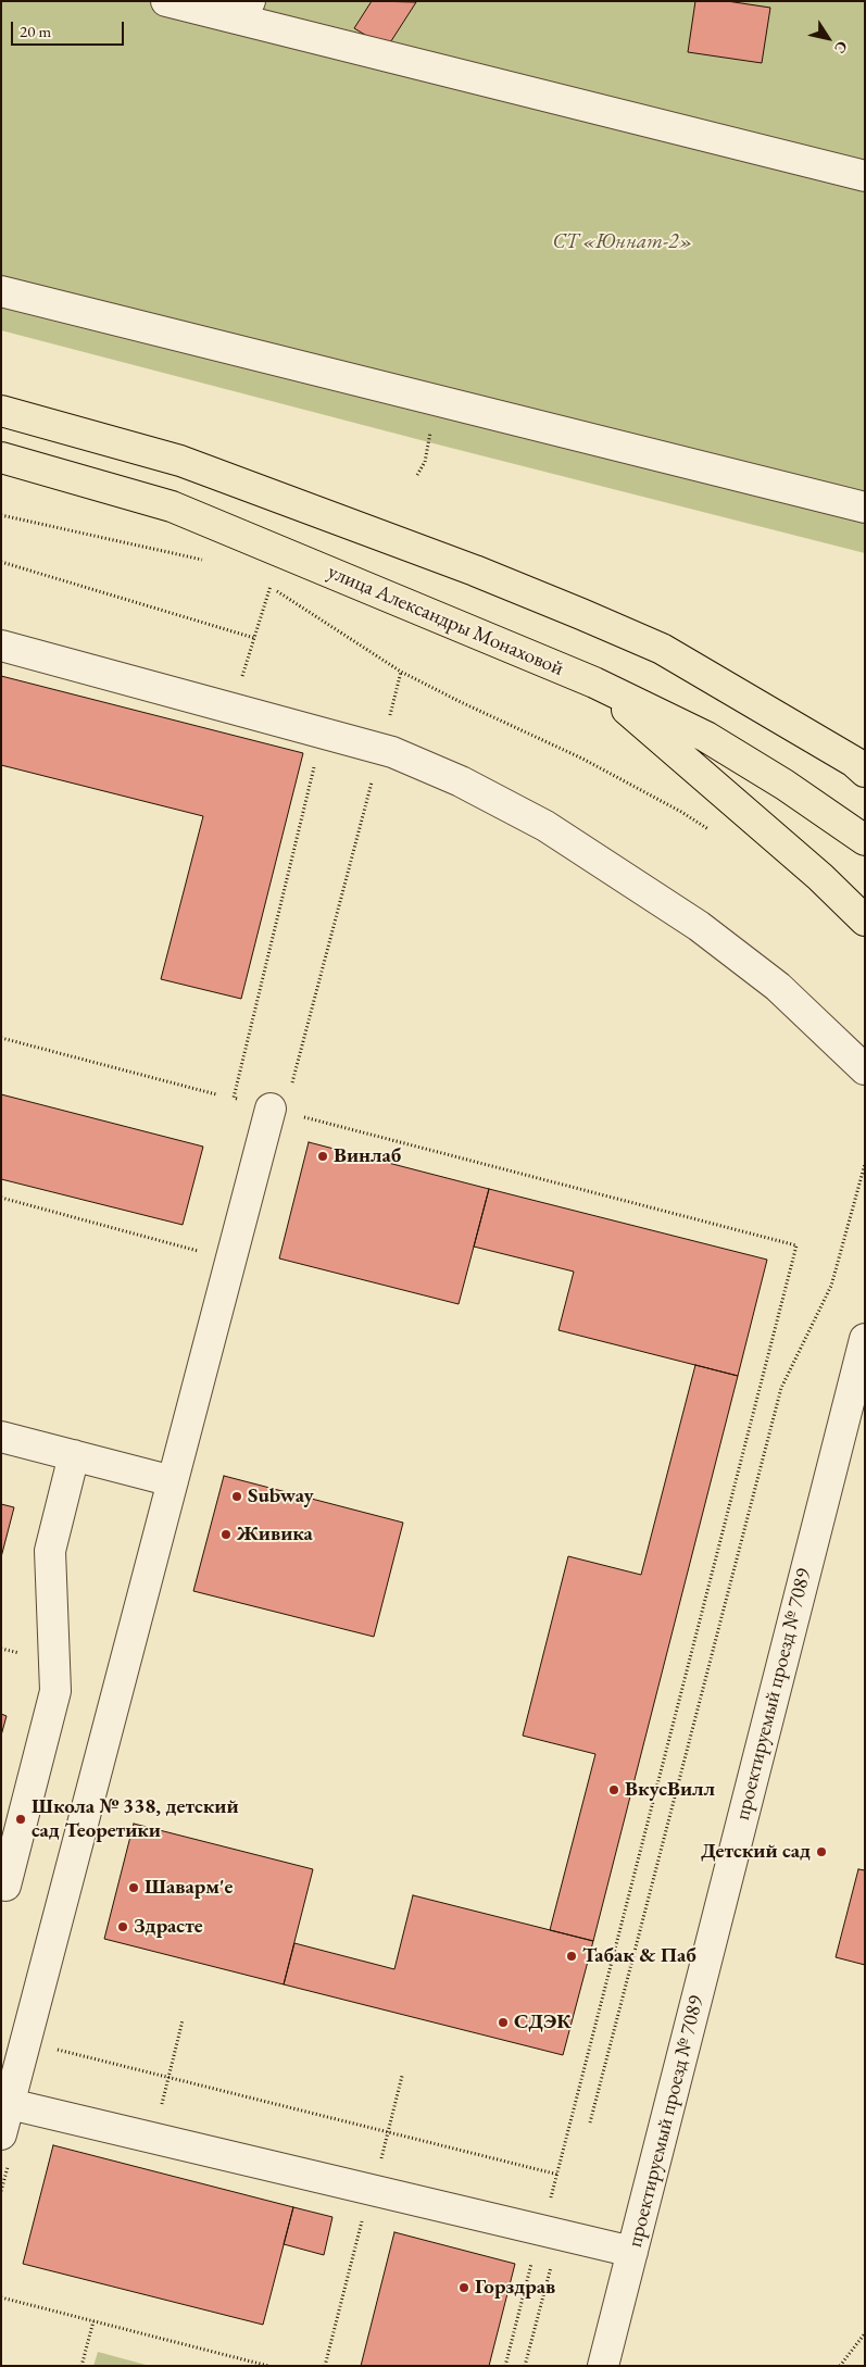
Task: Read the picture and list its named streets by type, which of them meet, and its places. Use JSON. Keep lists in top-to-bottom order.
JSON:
{
  "streets": {
    "main road": ["улица Александры Монаховой"],
    "street": ["проектируемый проезд № 7089"]
  },
  "parks": ["СТ «Юннат-2»"],
  "places": [
    "Винлаб",
    "Subway",
    "Живика",
    "ВкусВилл",
    "Школа № 338, детский сад Теоретики",
    "Детский сад",
    "Шаварм'е",
    "Здрасте",
    "Табак & Паб",
    "СДЭК",
    "Горздрав"
  ],
  "scale_bar": "20 m",
  "north": "bottom right"
}
